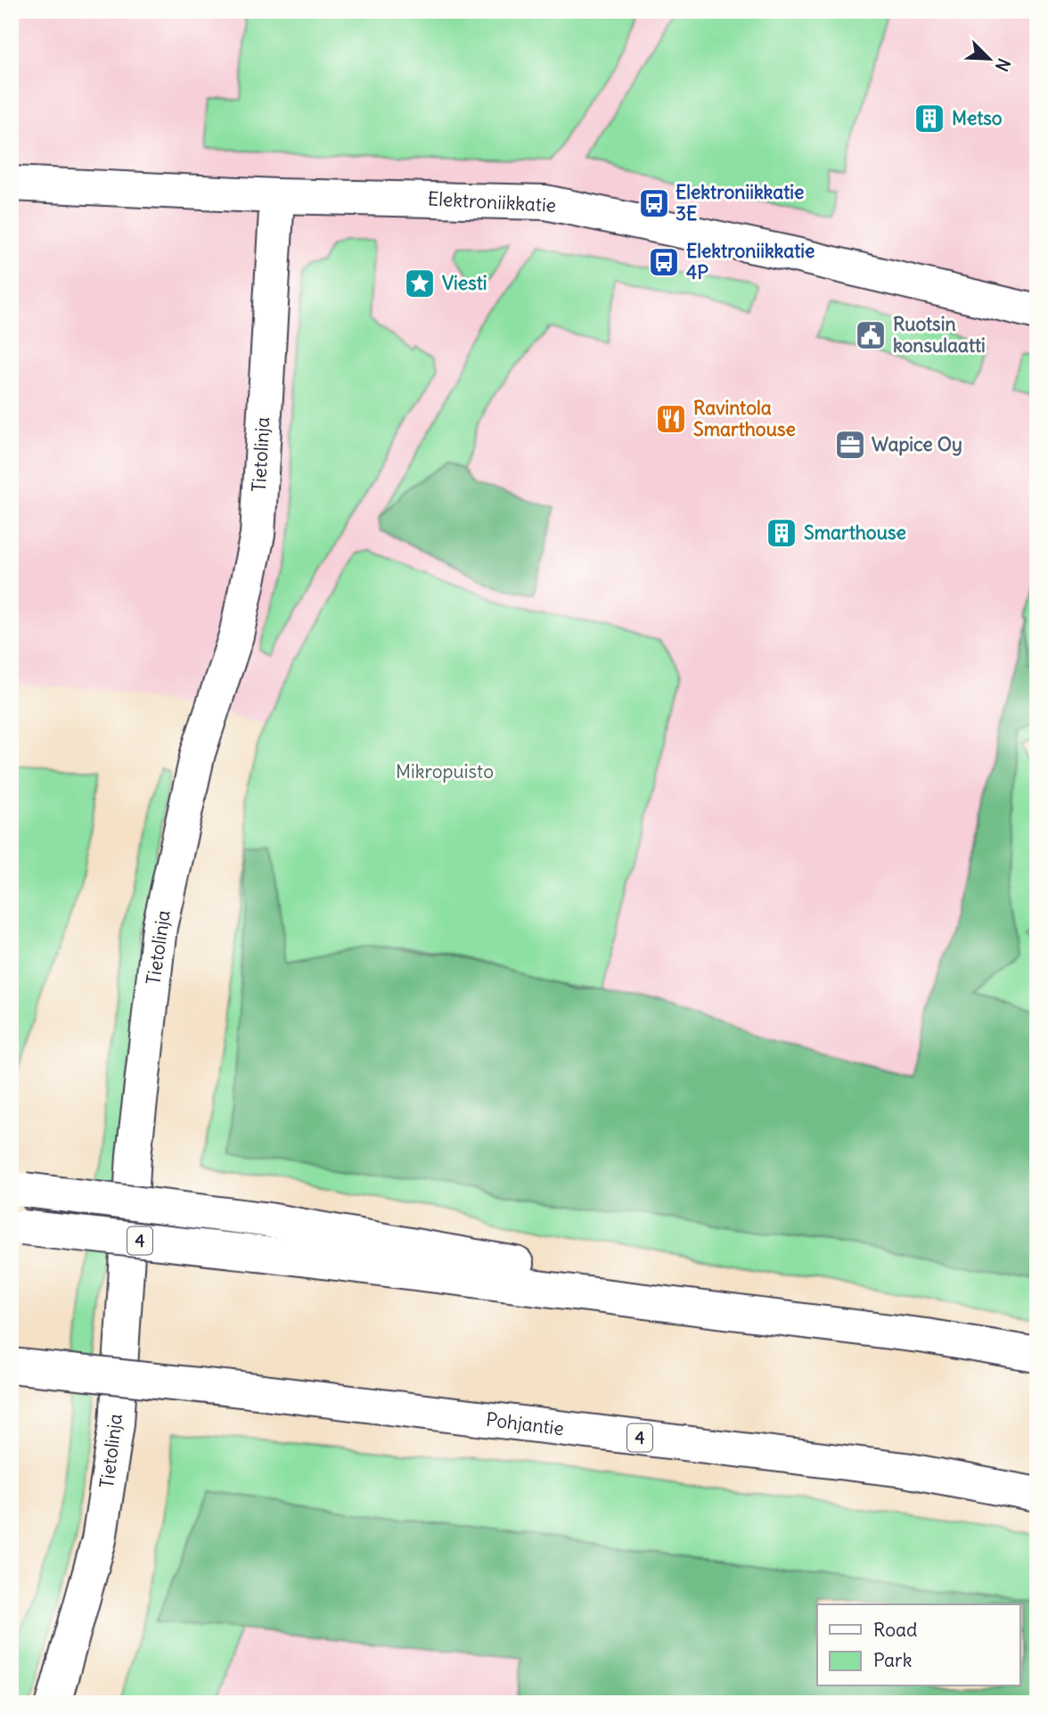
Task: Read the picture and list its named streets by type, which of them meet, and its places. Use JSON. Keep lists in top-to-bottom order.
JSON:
{
  "streets": {
    "main road": [
      "Elektroniikkatie",
      "Tietolinja",
      "4",
      "Pohjantie"
    ]
  },
  "crossings": [
    ["Elektroniikkatie", "Tietolinja"]
  ],
  "parks": ["Mikropuisto"],
  "places": {
    "building": ["Metso", "Smarthouse"],
    "bus stop": ["Elektroniikkatie 3E", "Elektroniikkatie 4P"],
    "place": ["Viesti"],
    "public building": ["Ruotsin konsulaatti"],
    "restaurant": ["Ravintola Smarthouse"],
    "office": ["Wapice Oy"]
  },
  "legend": ["Road", "Park"],
  "north": "bottom right"
}
